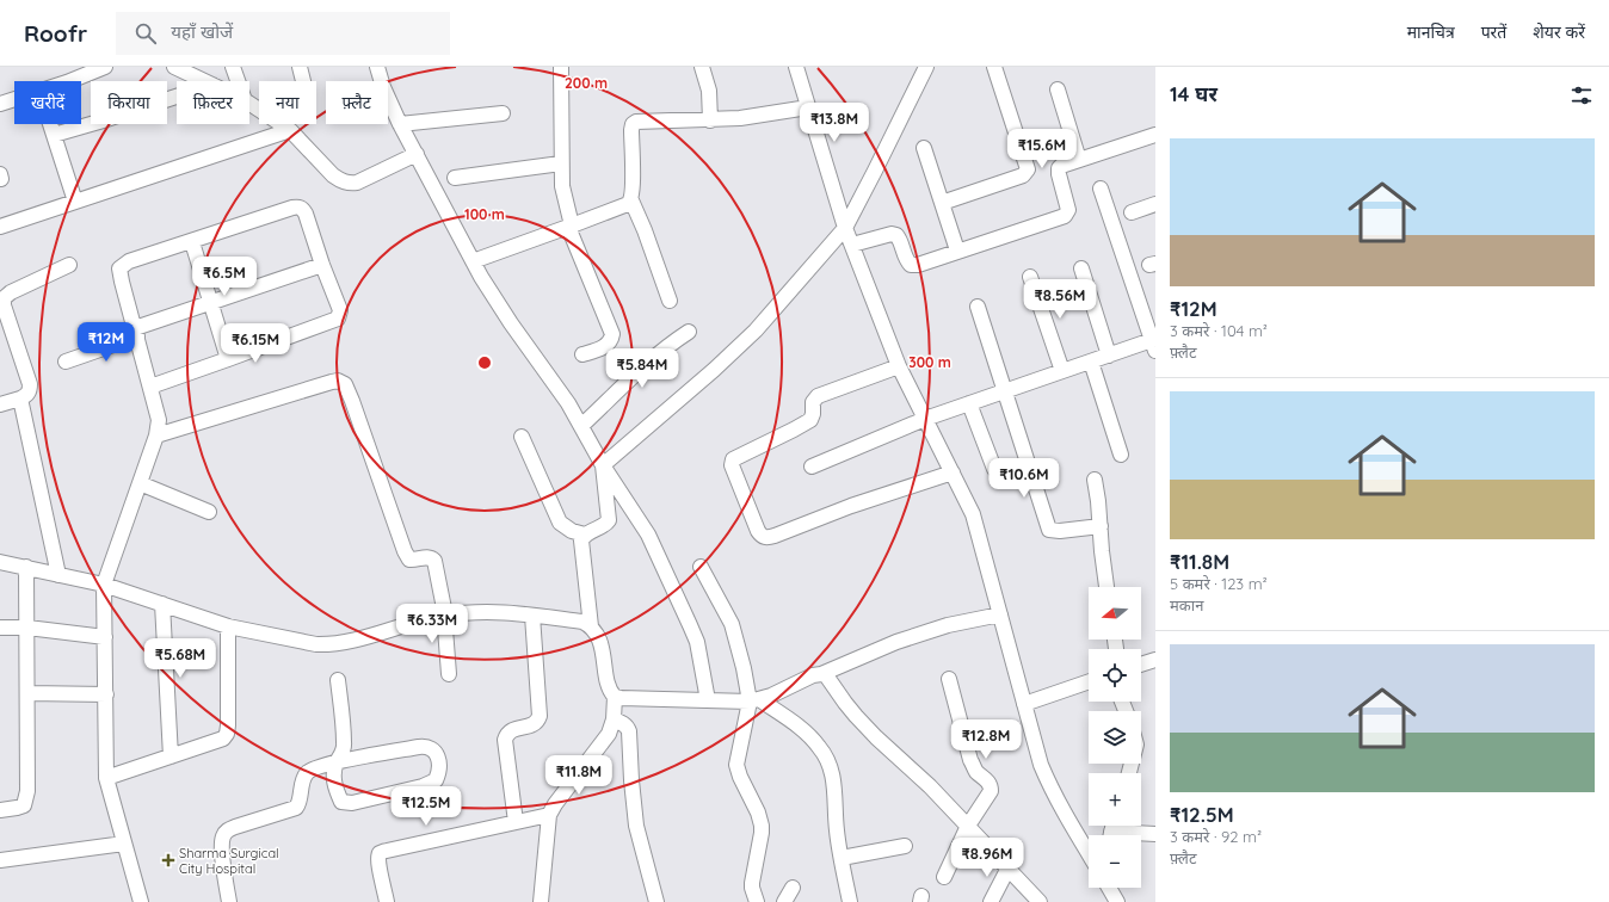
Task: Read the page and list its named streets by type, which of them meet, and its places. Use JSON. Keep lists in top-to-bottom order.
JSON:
{
  "places": {
    "health": ["Sharma Surgical City Hospital"]
  },
  "north": "left",
  "page": {
    "header": "Roofr",
    "search": "यहाँ खोजें",
    "nav": ["मानचित्र", "परतें", "शेयर करें"],
    "heading": "14 घर",
    "chip": [
      "खरीदें",
      "किराया",
      "फ़िल्टर",
      "नया",
      "फ़्लैट"
    ],
    "price": [
      "₹13.8M",
      "₹15.6M",
      "₹6.5M",
      "₹8.56M",
      "₹12M",
      "₹6.15M",
      "₹5.84M",
      "₹10.6M",
      "₹6.33M",
      "₹5.68M",
      "₹12.8M",
      "₹11.8M",
      "₹12.5M",
      "₹8.96M"
    ],
    "list": [
      {
        "name": "₹12M",
        "note": "3 कमरे · 104 m² · फ़्लैट"
      },
      {
        "name": "₹11.8M",
        "note": "5 कमरे · 123 m² · मकान"
      },
      {
        "name": "₹12.5M",
        "note": "3 कमरे · 92 m² · फ़्लैट"
      }
    ],
    "map_buttons": ["+", "−"]
  },
  "rings": ["200 m", "100 m", "300 m"]
}
